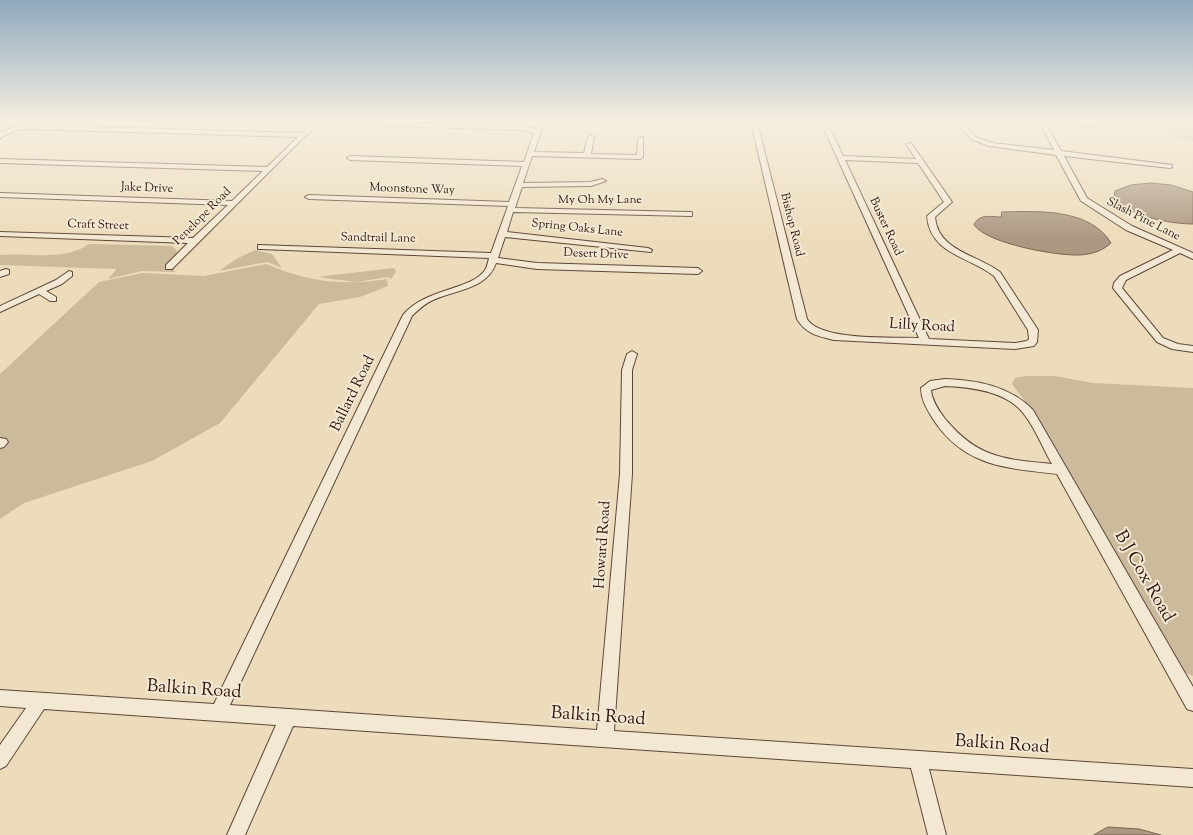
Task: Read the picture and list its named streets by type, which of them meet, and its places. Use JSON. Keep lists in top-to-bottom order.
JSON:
{
  "streets": {
    "street": [
      "Jake Drive",
      "Moonstone Way",
      "My Oh My Lane",
      "Penelope Road",
      "Slash Pine Lane",
      "Bishop Road",
      "Craft Street",
      "Buster Road",
      "Spring Oaks Lane",
      "Sandtrail Lane",
      "Desert Drive",
      "Lilly Road",
      "Ballard Road",
      "Howard Road",
      "B J Cox Road",
      "Balkin Road"
    ]
  },
  "crossings": [
    ["Jake Drive", "Penelope Road"],
    ["Moonstone Way", "My Oh My Lane"],
    ["Moonstone Way", "Ballard Road"],
    ["My Oh My Lane", "Ballard Road"],
    ["Penelope Road", "Craft Street"],
    ["Bishop Road", "Lilly Road"],
    ["Buster Road", "Lilly Road"],
    ["Spring Oaks Lane", "Ballard Road"],
    ["Sandtrail Lane", "Desert Drive"],
    ["Sandtrail Lane", "Ballard Road"],
    ["Desert Drive", "Ballard Road"],
    ["Ballard Road", "Balkin Road"],
    ["Howard Road", "Balkin Road"]
  ]
}
